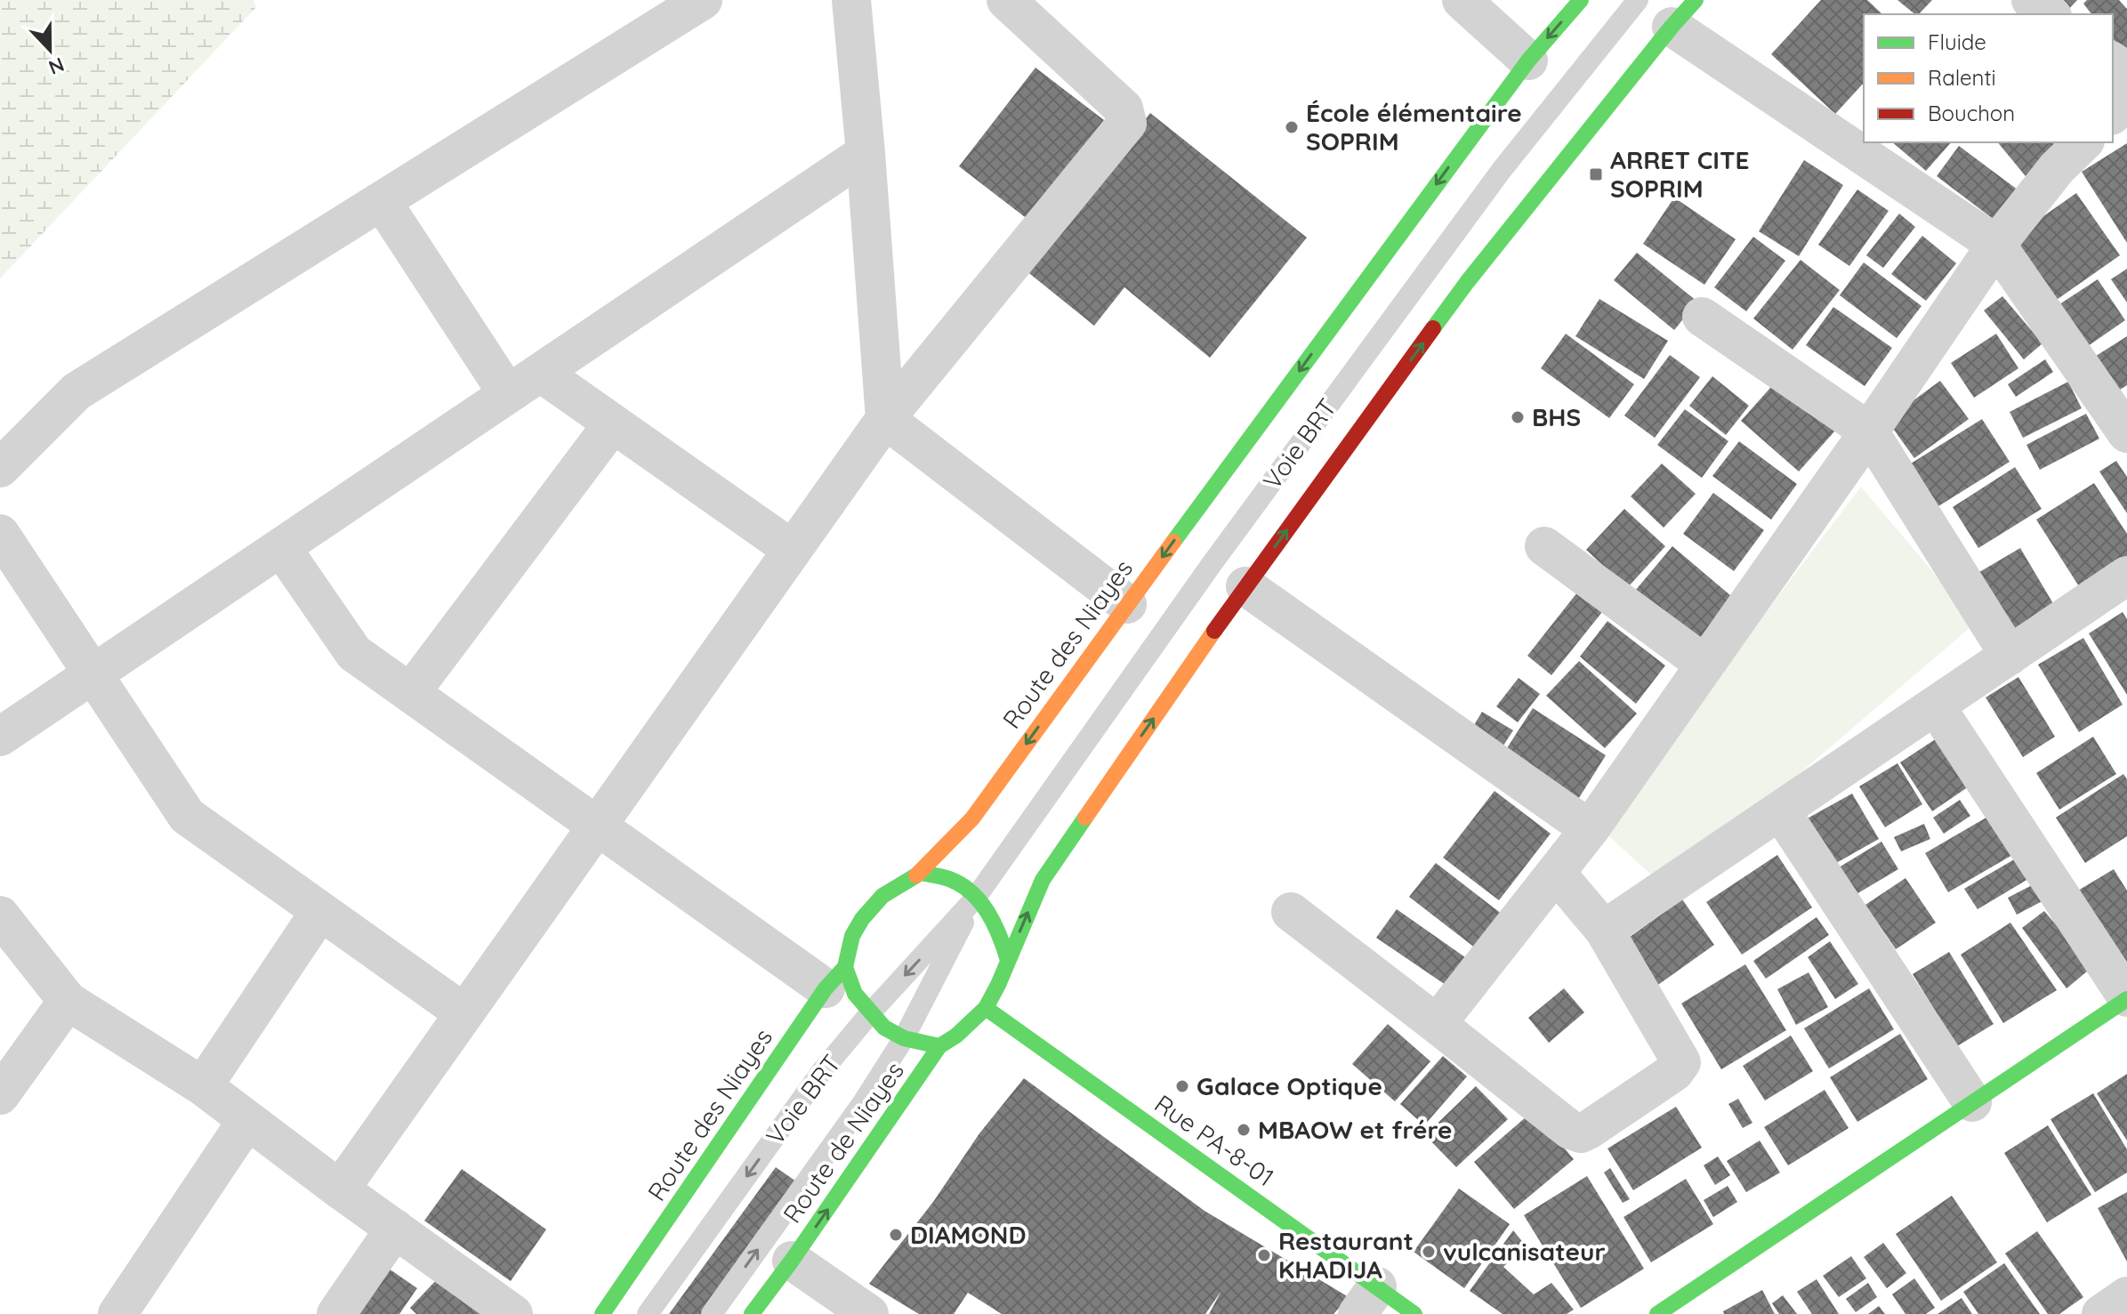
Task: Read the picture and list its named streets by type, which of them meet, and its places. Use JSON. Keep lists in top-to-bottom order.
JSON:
{
  "streets": {
    "main road": ["Route des Niayes", "Rue PA-8-01", "Route de Niayes"],
    "lane": ["Voie BRT"]
  },
  "crossings": [
    ["Rue PA-8-01", "Route de Niayes"]
  ],
  "one_way": ["Route de Niayes"],
  "places": {
    "other": [
      "École élémentaire SOPRIM",
      "BHS",
      "Galace Optique",
      "MBAOW et frére",
      "DIAMOND",
      "vulcanisateur",
      "Restaurant KHADIJA"
    ],
    "transit": ["ARRET CITE SOPRIM"]
  },
  "legend": ["Fluide", "Ralenti", "Bouchon"],
  "north": "bottom"
}
